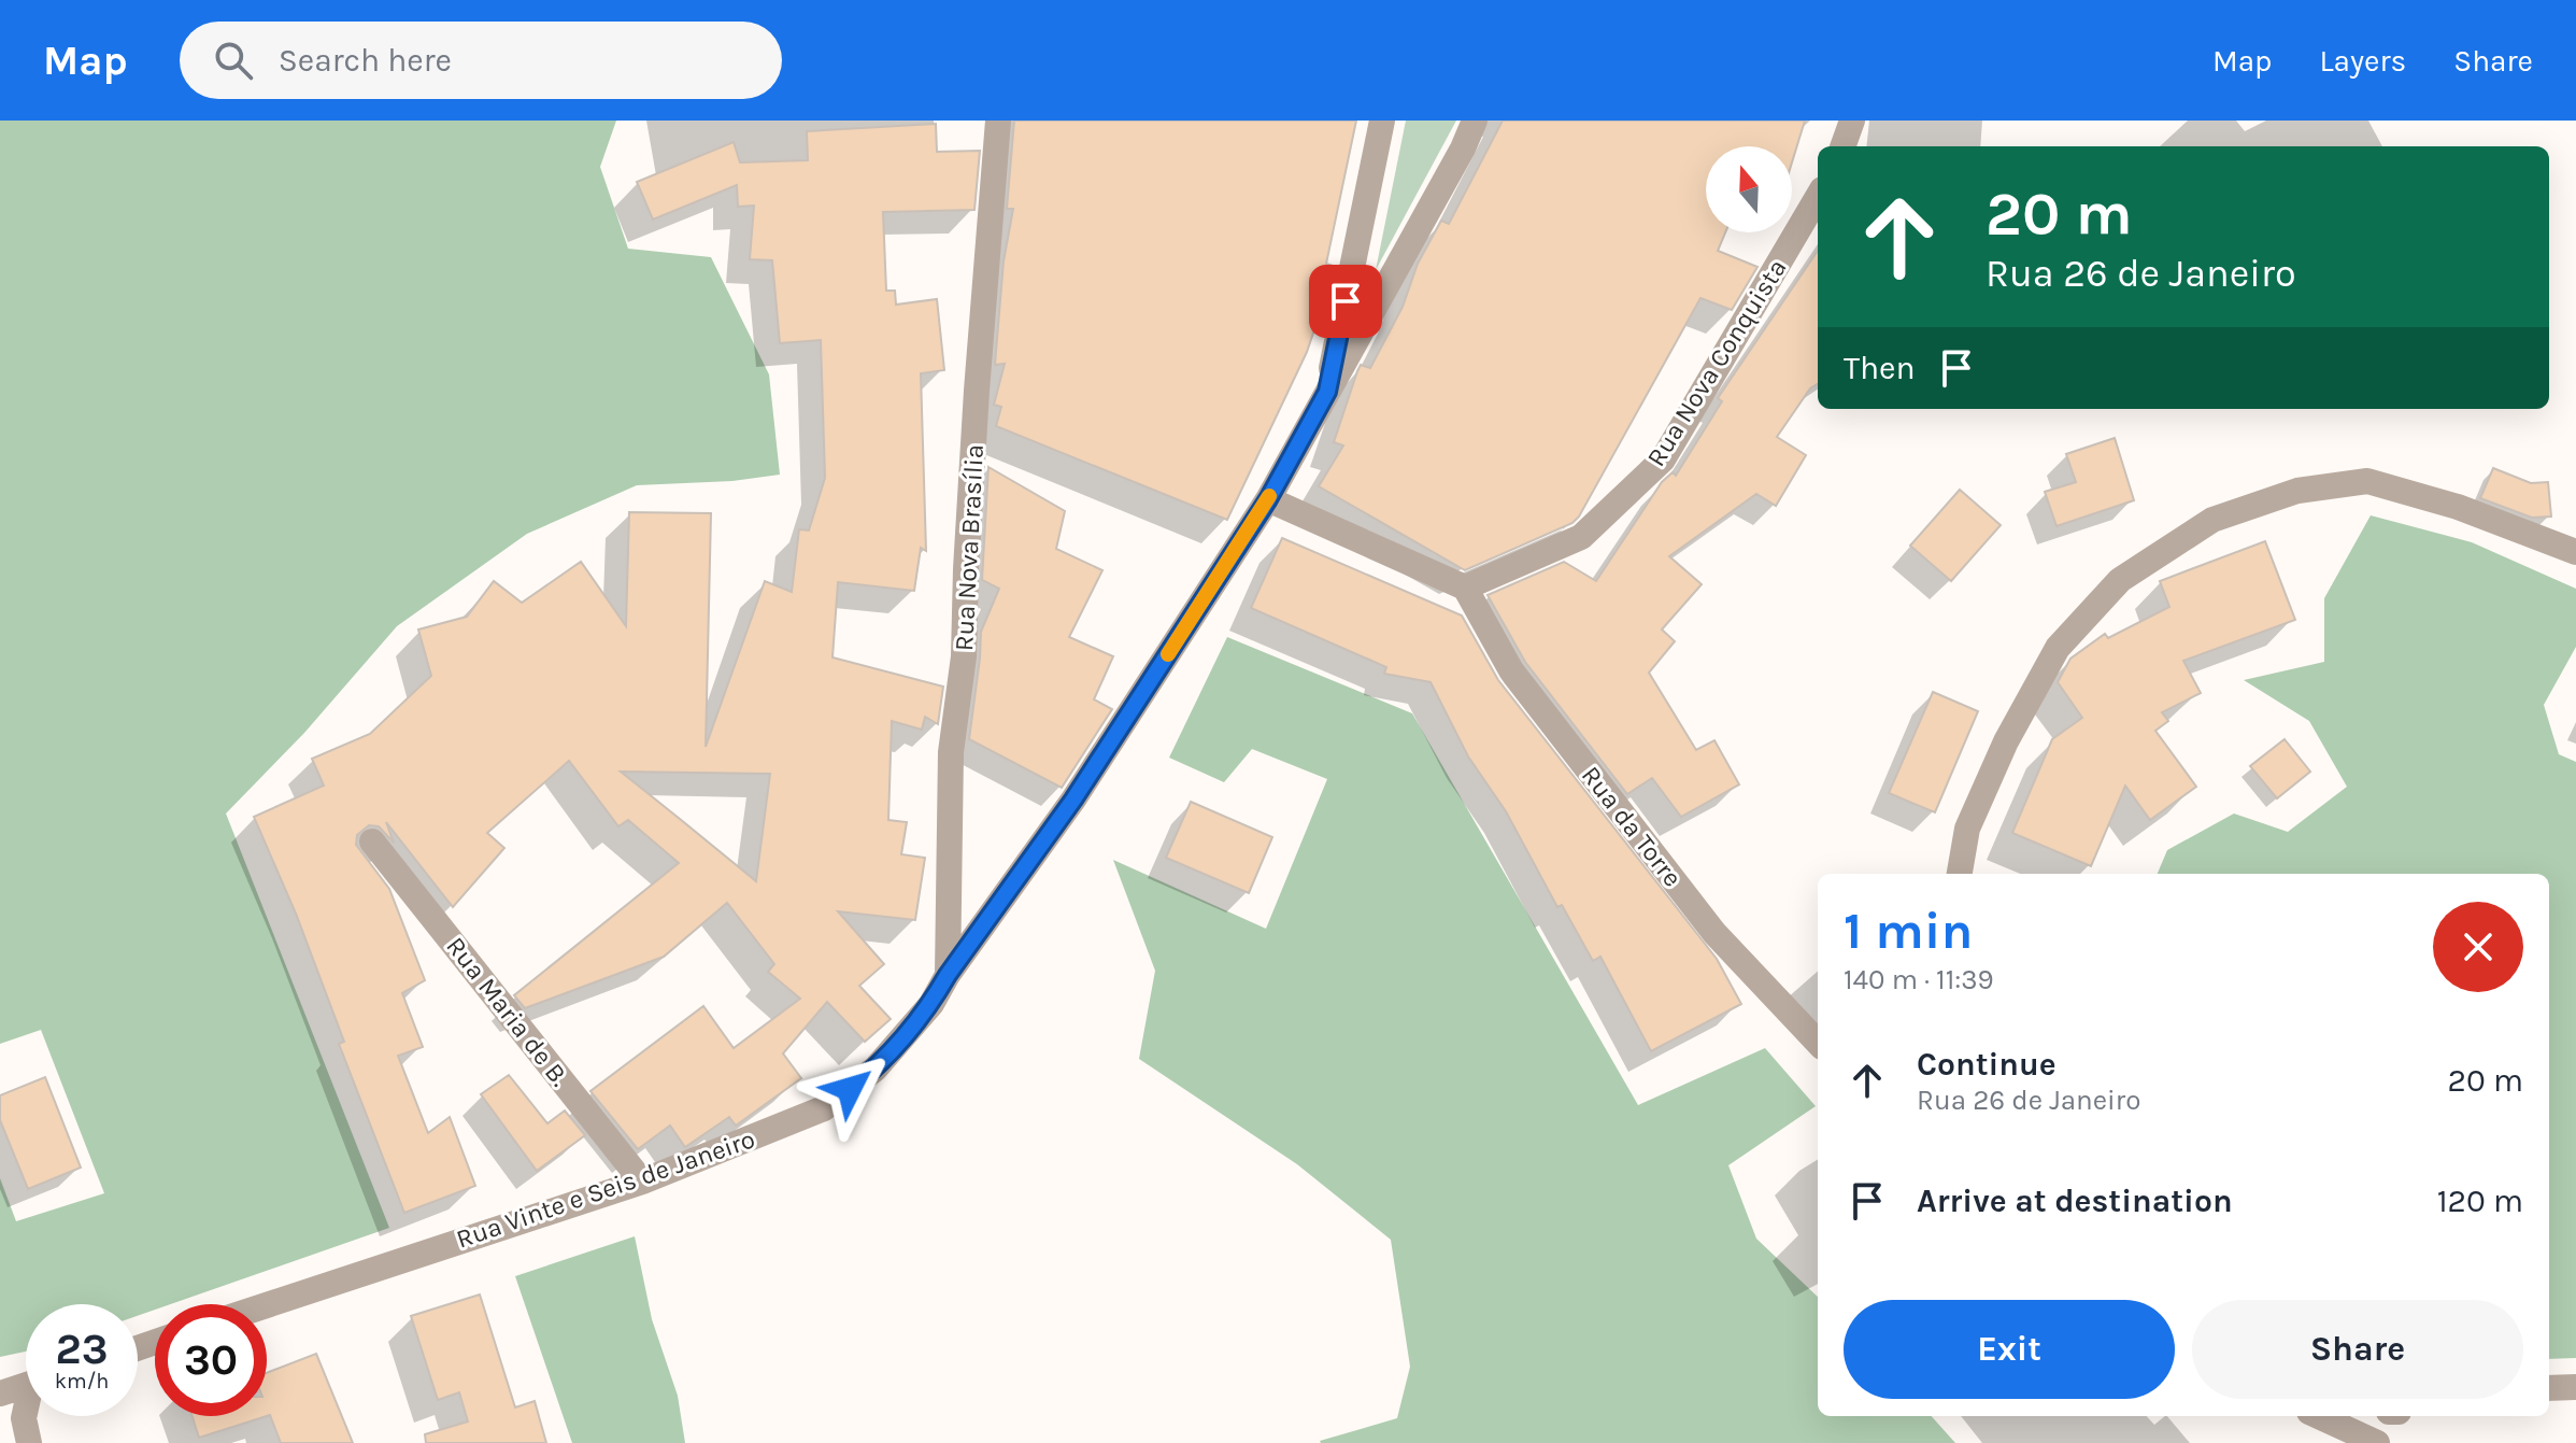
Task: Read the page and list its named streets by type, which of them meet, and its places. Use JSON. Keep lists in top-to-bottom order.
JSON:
{
  "streets": {
    "street": [
      "Rua Nova Conquista",
      "Rua Nova Brasília",
      "Rua da Torre",
      "Rua Maria de B.",
      "Rua Vinte e Seis de Janeiro"
    ]
  },
  "crossings": [
    ["Rua Nova Conquista", "Rua da Torre"],
    ["Rua Nova Brasília", "Rua Vinte e Seis de Janeiro"],
    ["Rua Maria de B.", "Rua Vinte e Seis de Janeiro"]
  ],
  "north": "top",
  "page": {
    "header": "Map",
    "search": "Search here",
    "nav": ["Map", "Layers", "Share"],
    "turn": ["20 m", "Rua 26 de Janeiro"],
    "then": "Then",
    "heading": ["1 min", "140 m · 11:39"],
    "list": [
      {
        "name": "Continue",
        "note": "Rua 26 de Janeiro",
        "value": "20 m"
      },
      {
        "name": "Arrive at destination",
        "value": "120 m"
      }
    ],
    "buttons": ["Exit", "Share"],
    "speed": "23 km/h",
    "limit": "30"
  }
}
